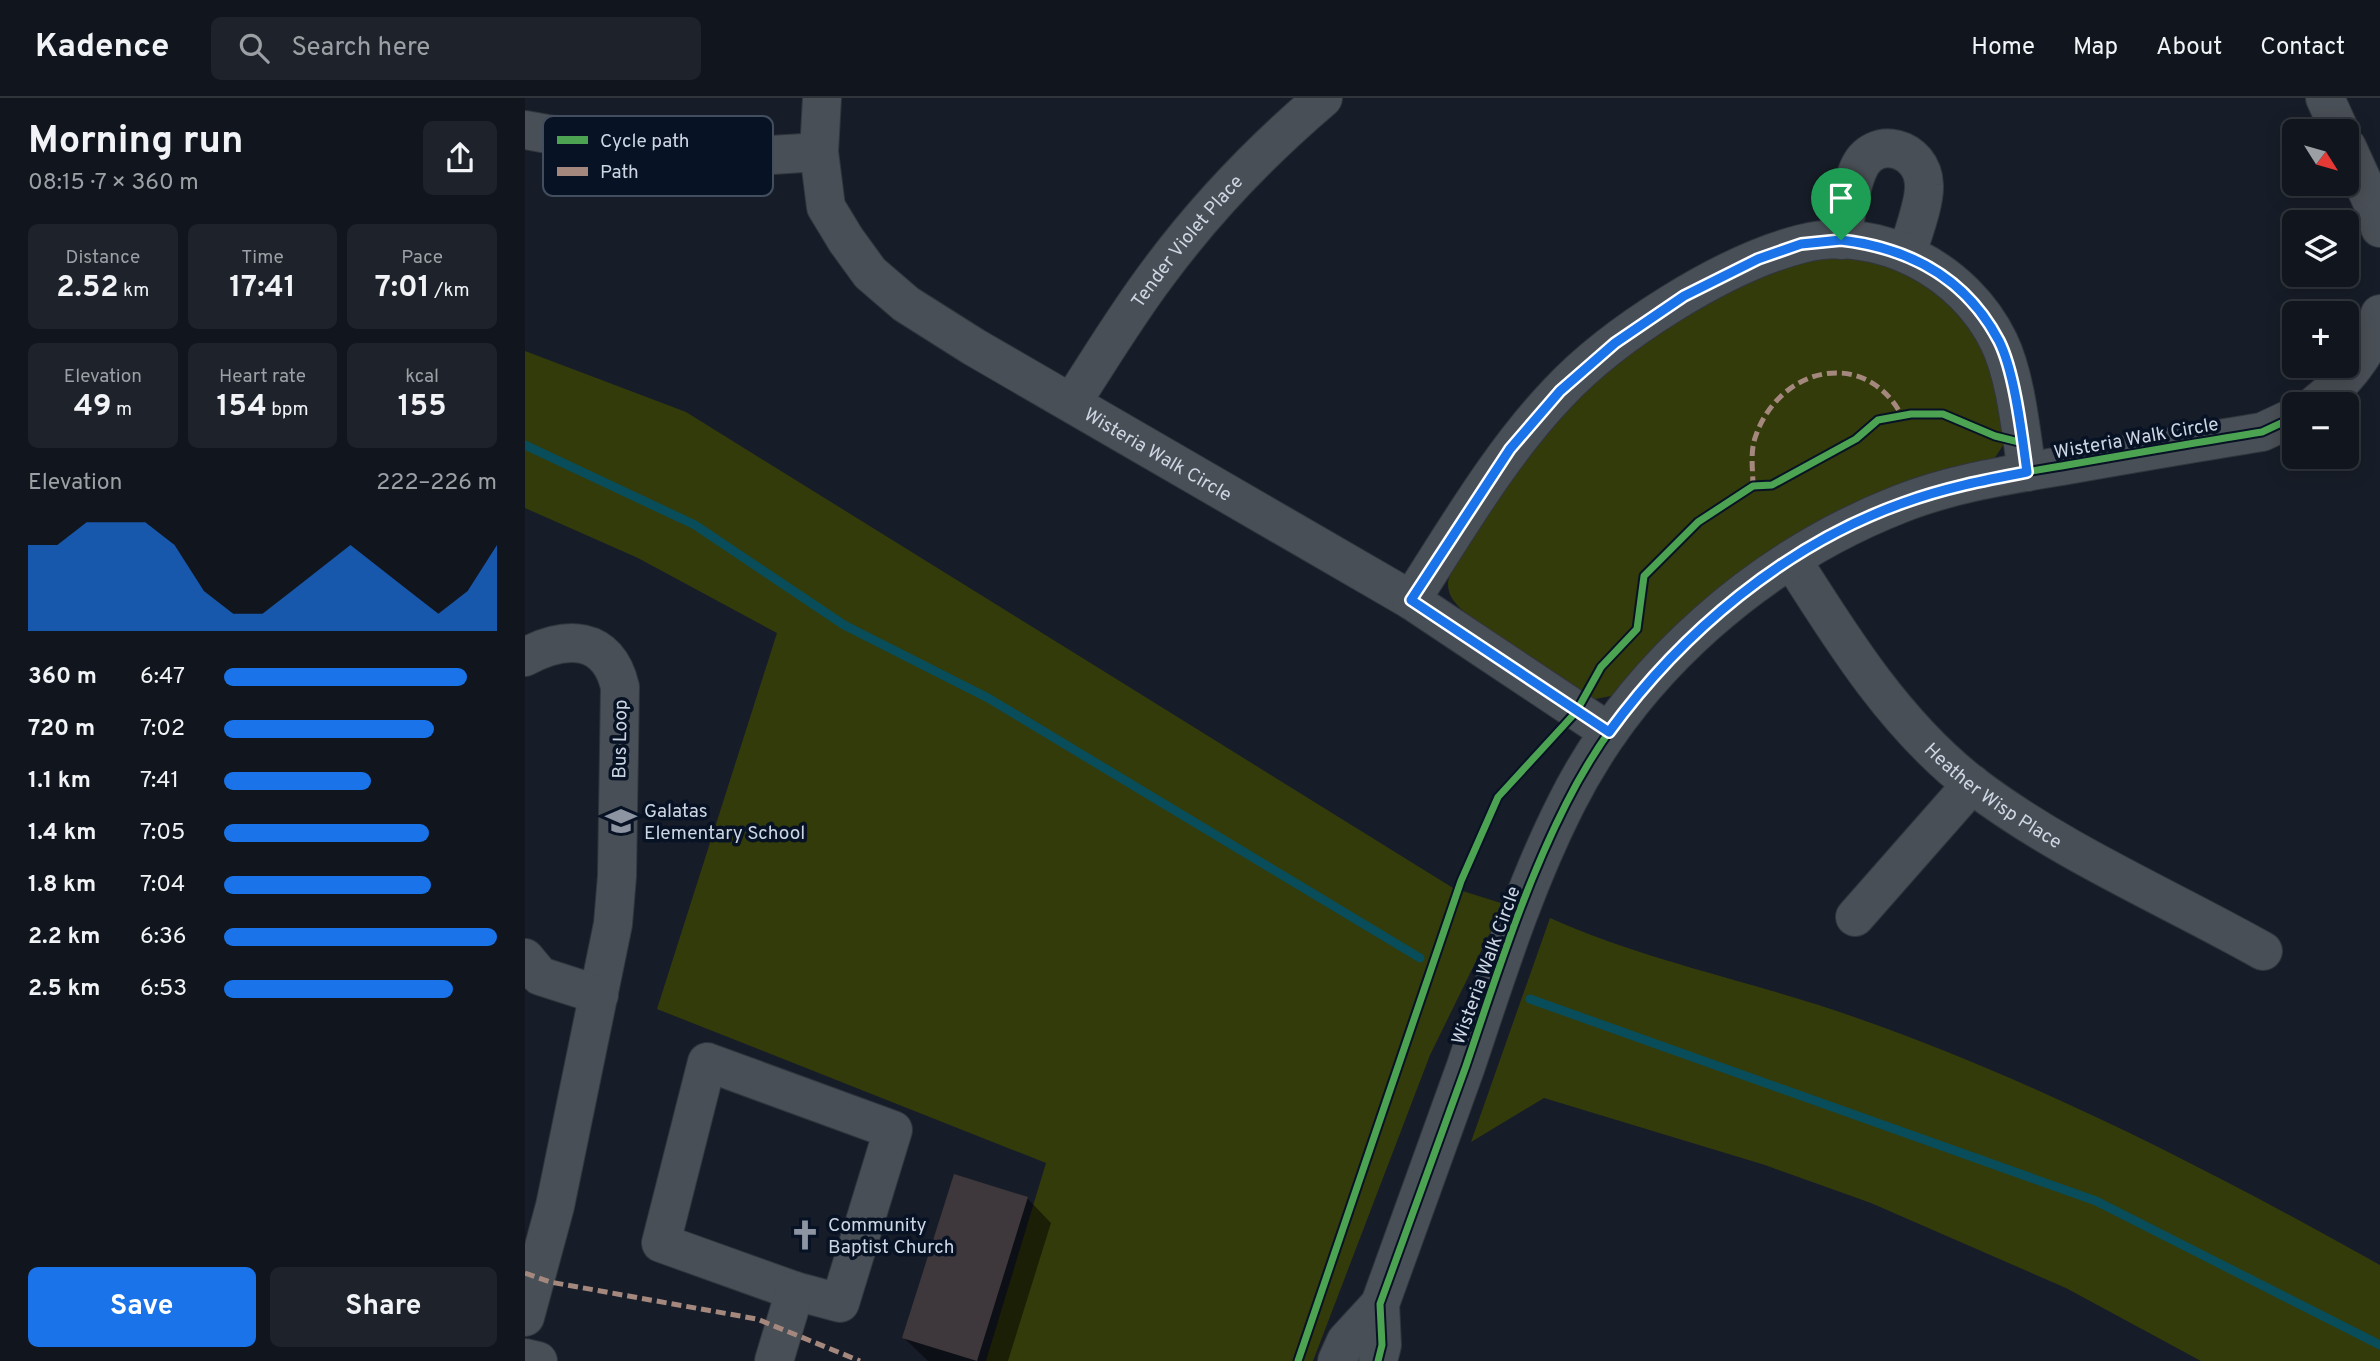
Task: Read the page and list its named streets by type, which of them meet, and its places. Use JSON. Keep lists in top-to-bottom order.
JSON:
{
  "streets": {
    "street": [
      "Tender Violet Place",
      "Wisteria Walk Circle",
      "Bus Loop",
      "Heather Wisp Place"
    ]
  },
  "crossings": [
    ["Tender Violet Place", "Wisteria Walk Circle"],
    ["Wisteria Walk Circle", "Heather Wisp Place"]
  ],
  "places": {
    "school or university": ["Galatas Elementary School"],
    "church": ["Community Baptist Church"]
  },
  "legend": ["Cycle path", "Path"],
  "north": "bottom right",
  "page": {
    "header": "Kadence",
    "search": "Search here",
    "nav": [
      "Home",
      "Map",
      "About",
      "Contact"
    ],
    "heading": ["Morning run", "08:15 · 7 × 360 m"],
    "map_buttons": ["+", "−"],
    "stats": [
      ["Distance", "2.52 km"],
      ["Time", "17:41"],
      ["Pace", "7:01 /km"],
      ["Elevation", "49 m"],
      ["Heart rate", "154 bpm"],
      ["kcal", "155"]
    ],
    "chart": ["Elevation", "222–226 m"],
    "list": [
      {
        "name": "360 m",
        "note": "6:47"
      },
      {
        "name": "720 m",
        "note": "7:02"
      },
      {
        "name": "1.1 km",
        "note": "7:41"
      },
      {
        "name": "1.4 km",
        "note": "7:05"
      },
      {
        "name": "1.8 km",
        "note": "7:04"
      },
      {
        "name": "2.2 km",
        "note": "6:36"
      },
      {
        "name": "2.5 km",
        "note": "6:53"
      }
    ],
    "buttons": ["Save", "Share"]
  }
}
